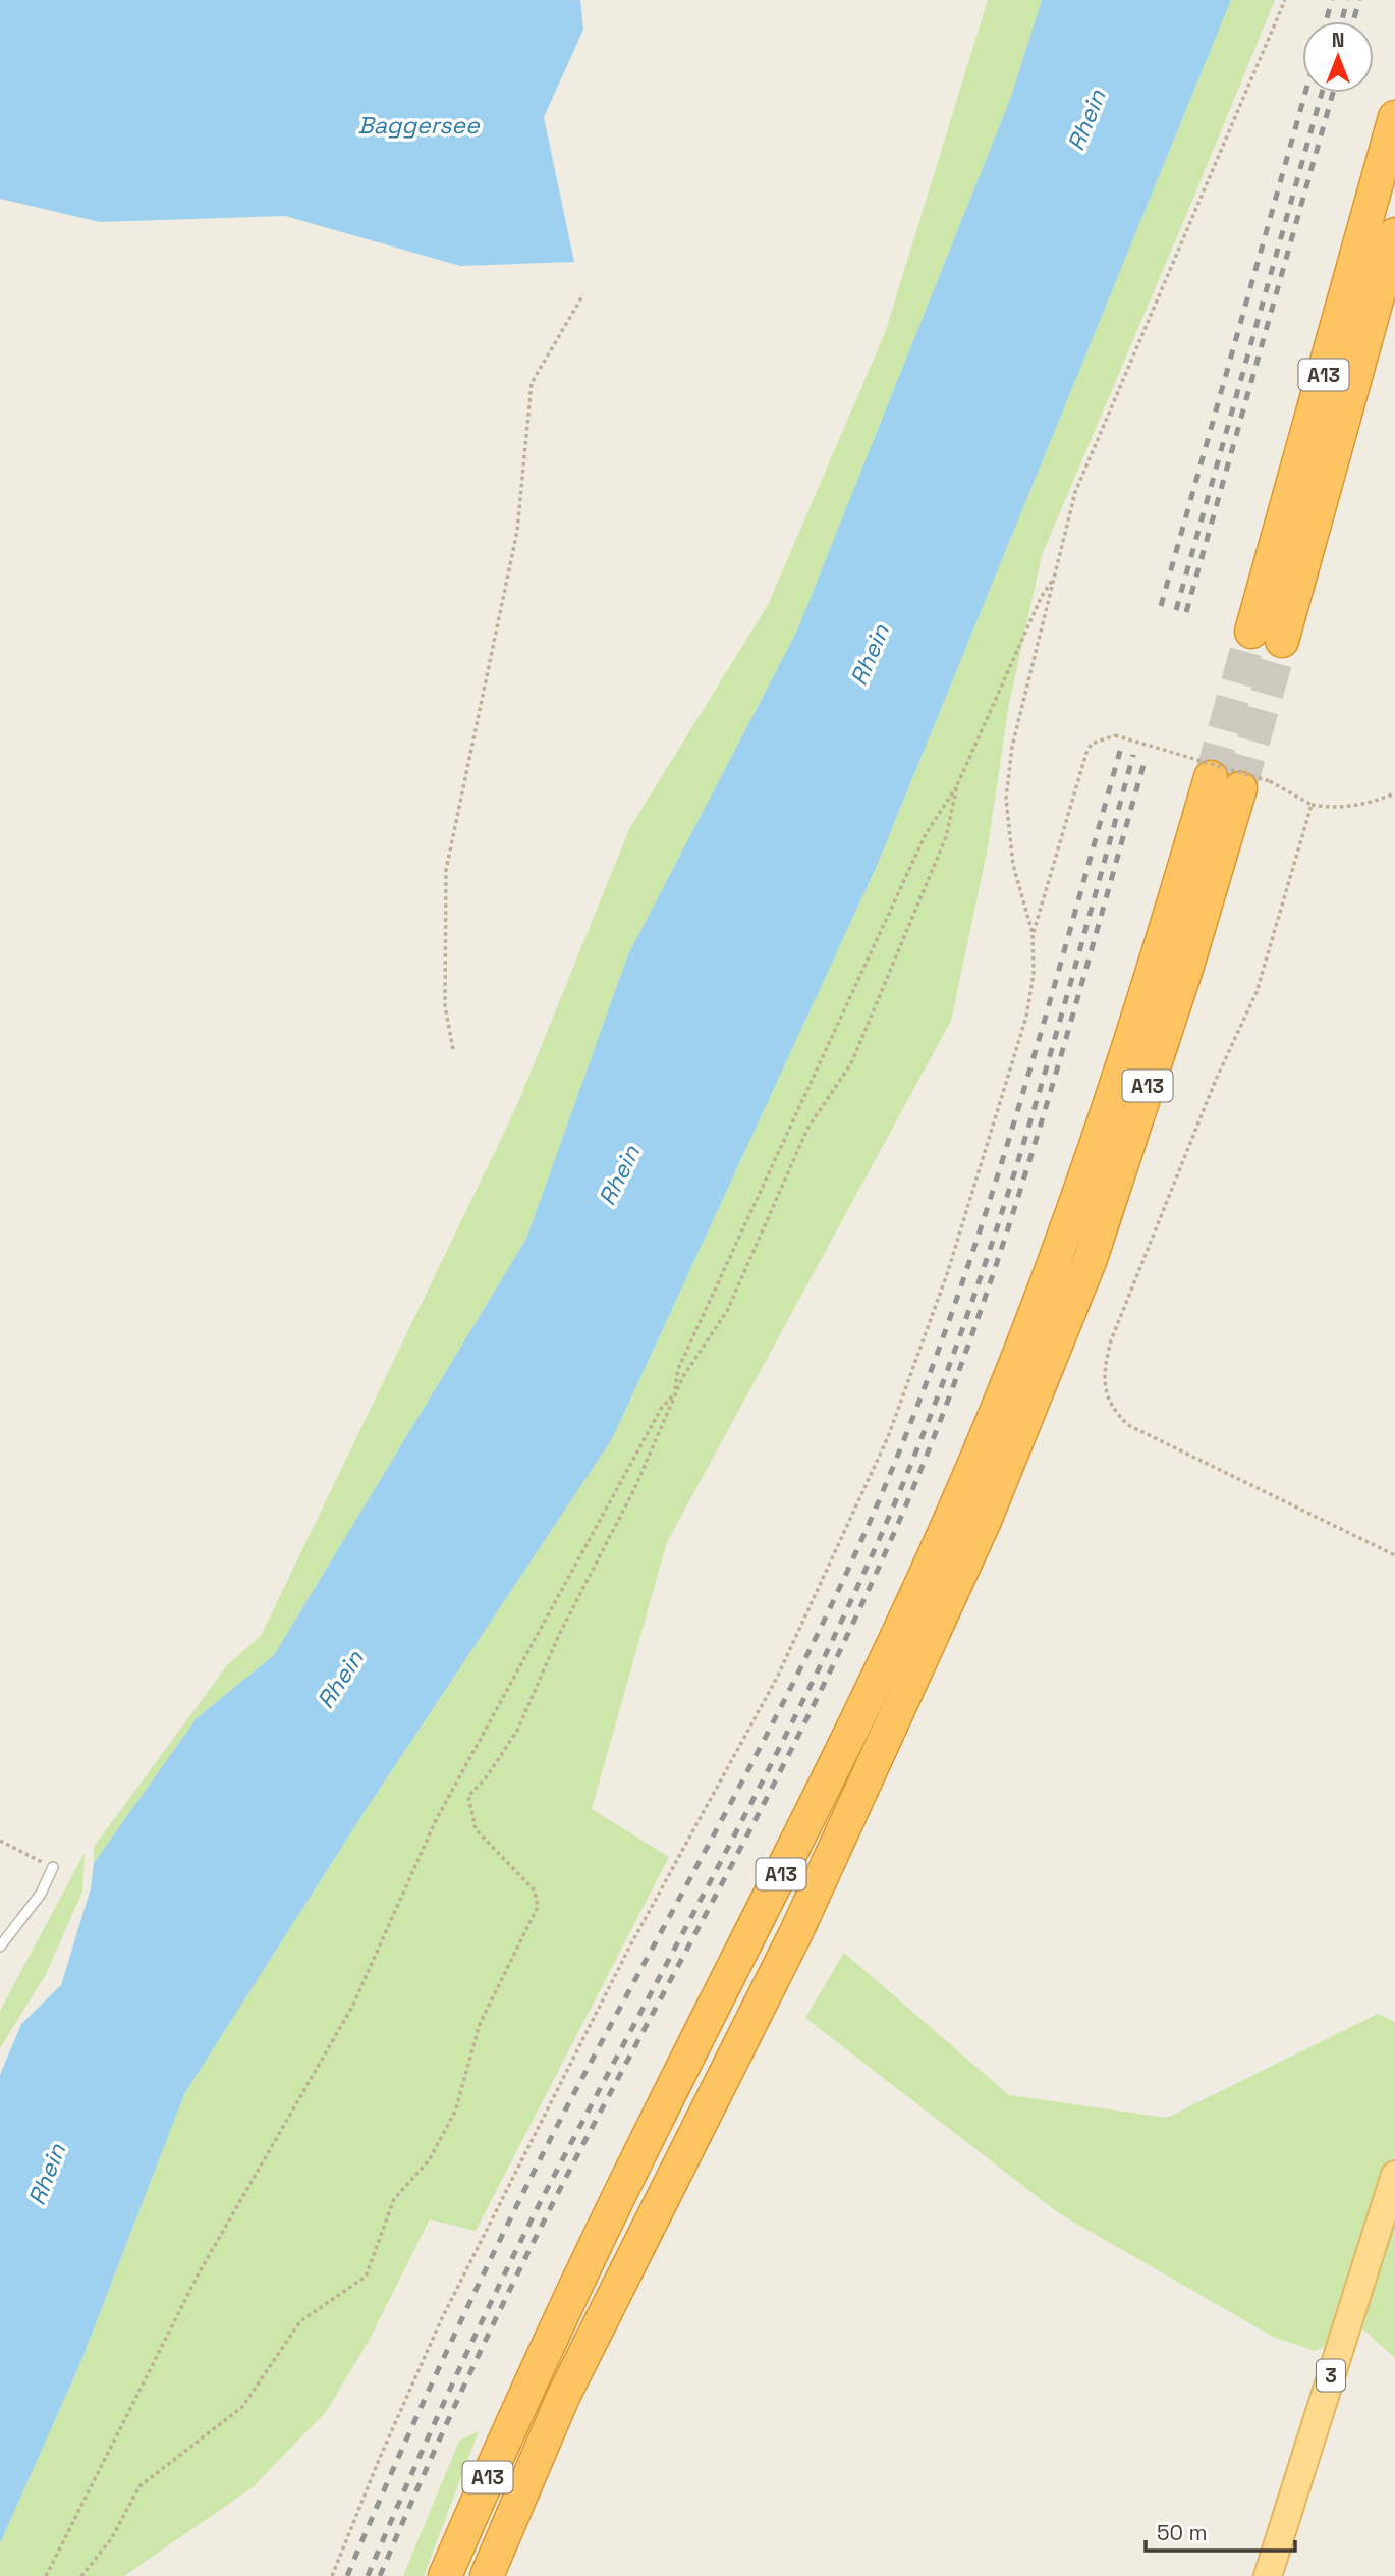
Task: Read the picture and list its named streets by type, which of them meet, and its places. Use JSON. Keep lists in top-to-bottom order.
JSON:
{
  "streets": {
    "highway": ["A13"],
    "main road": ["3"]
  },
  "water": ["Rhein", "Baggersee"],
  "scale_bar": "50 m",
  "north": "top"
}
